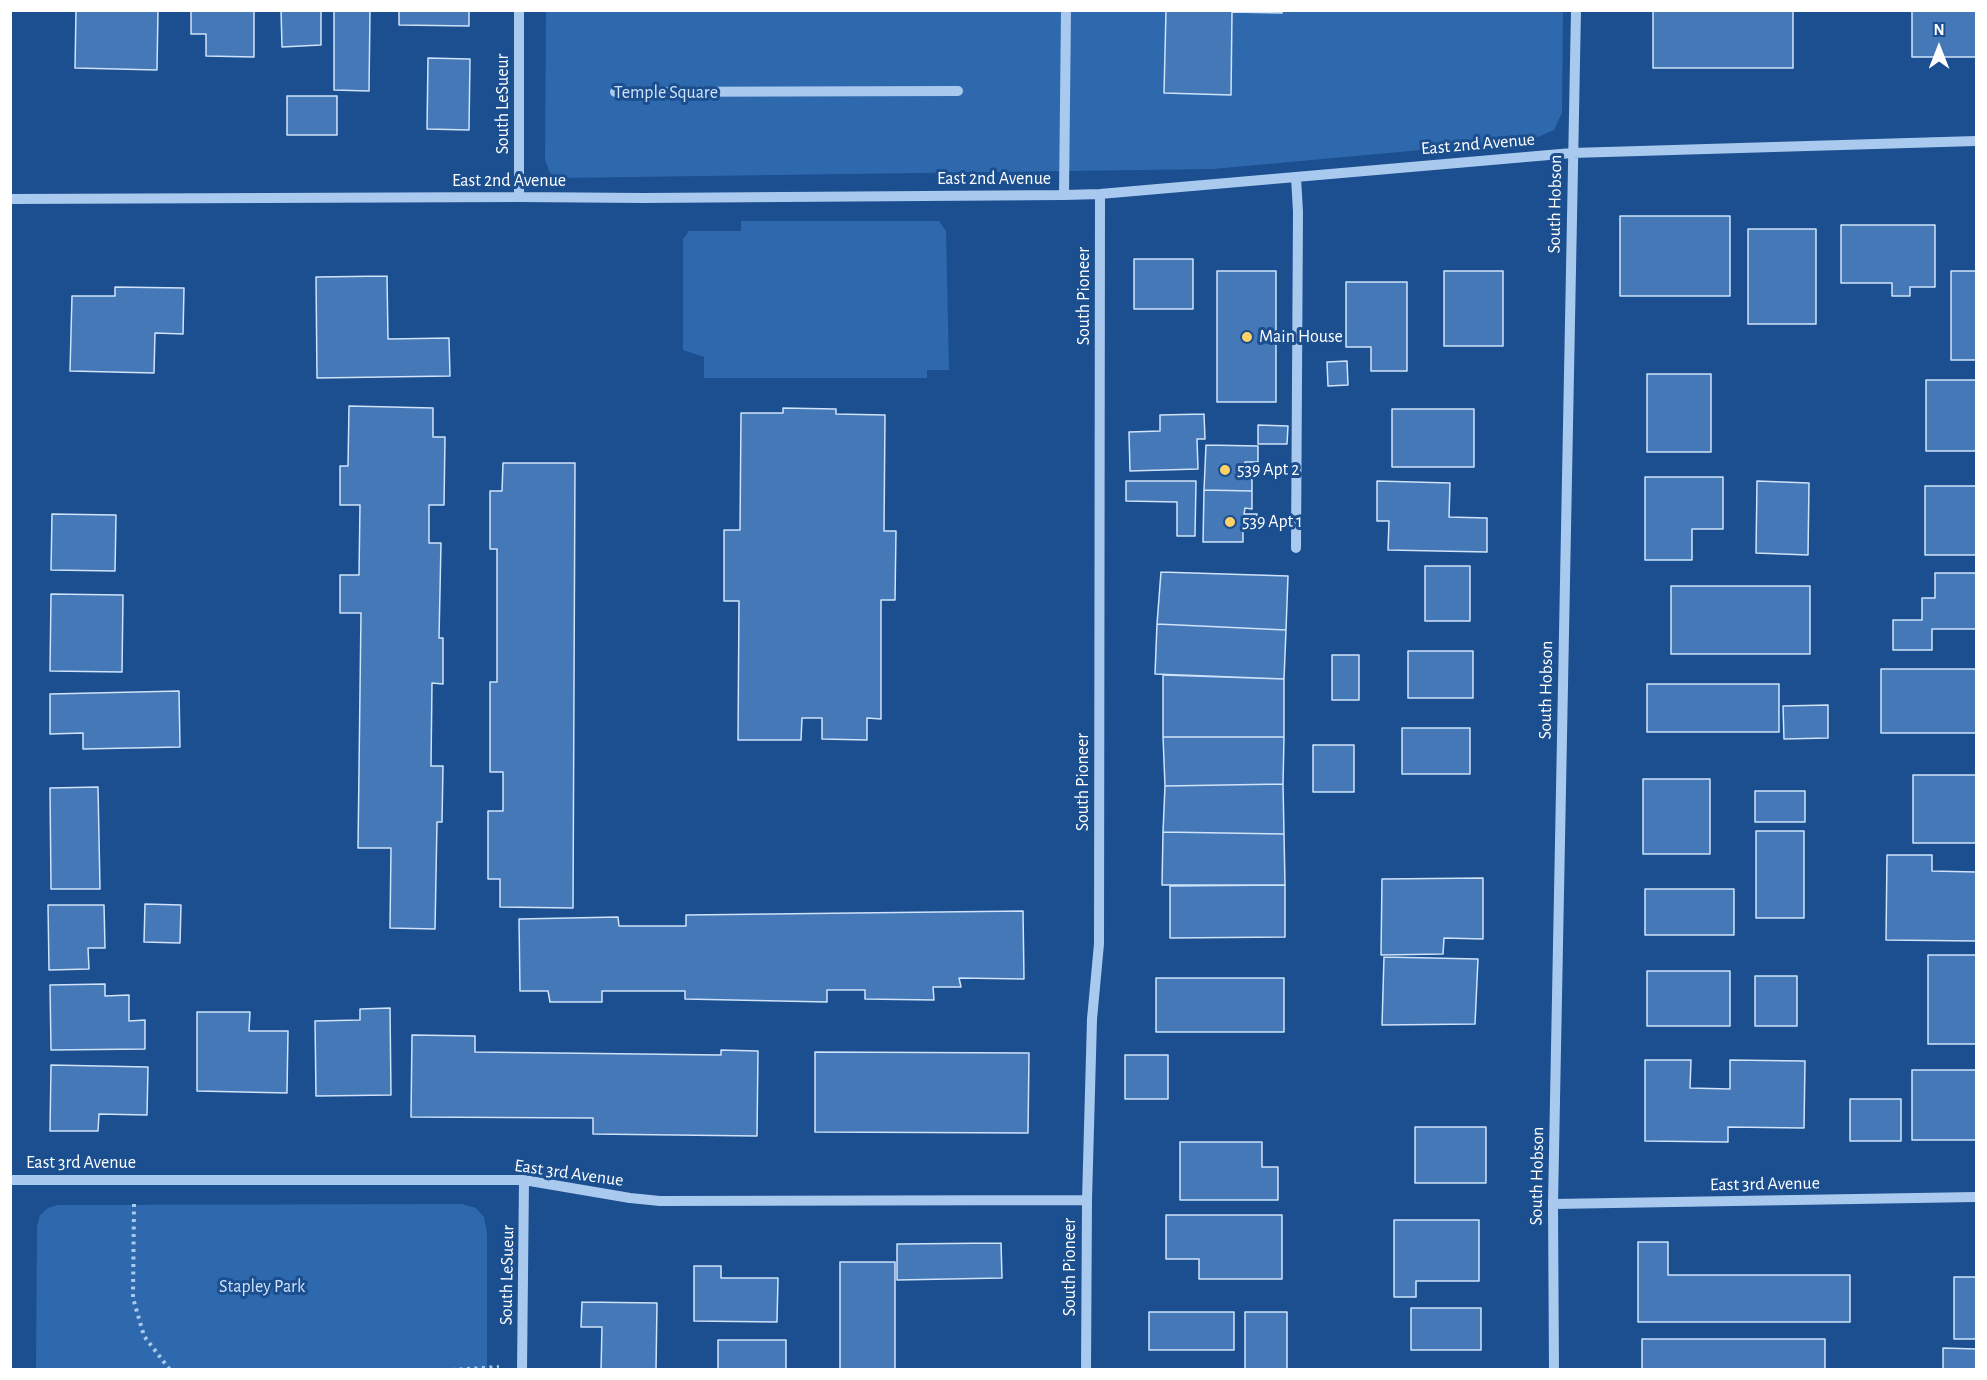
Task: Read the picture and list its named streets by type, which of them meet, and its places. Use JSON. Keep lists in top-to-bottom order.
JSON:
{
  "streets": {
    "street": [
      "South LeSueur",
      "East 2nd Avenue",
      "South Hobson",
      "South Pioneer",
      "East 3rd Avenue"
    ]
  },
  "crossings": [
    ["South LeSueur", "East 2nd Avenue"],
    ["South LeSueur", "East 3rd Avenue"],
    ["East 2nd Avenue", "South Hobson"],
    ["East 2nd Avenue", "South Pioneer"],
    ["South Hobson", "East 3rd Avenue"],
    ["South Pioneer", "East 3rd Avenue"]
  ],
  "parks": ["Temple Square", "Stapley Park"],
  "places": ["Main House", "539 Apt 2", "539 Apt 1"],
  "north": "top"
}
